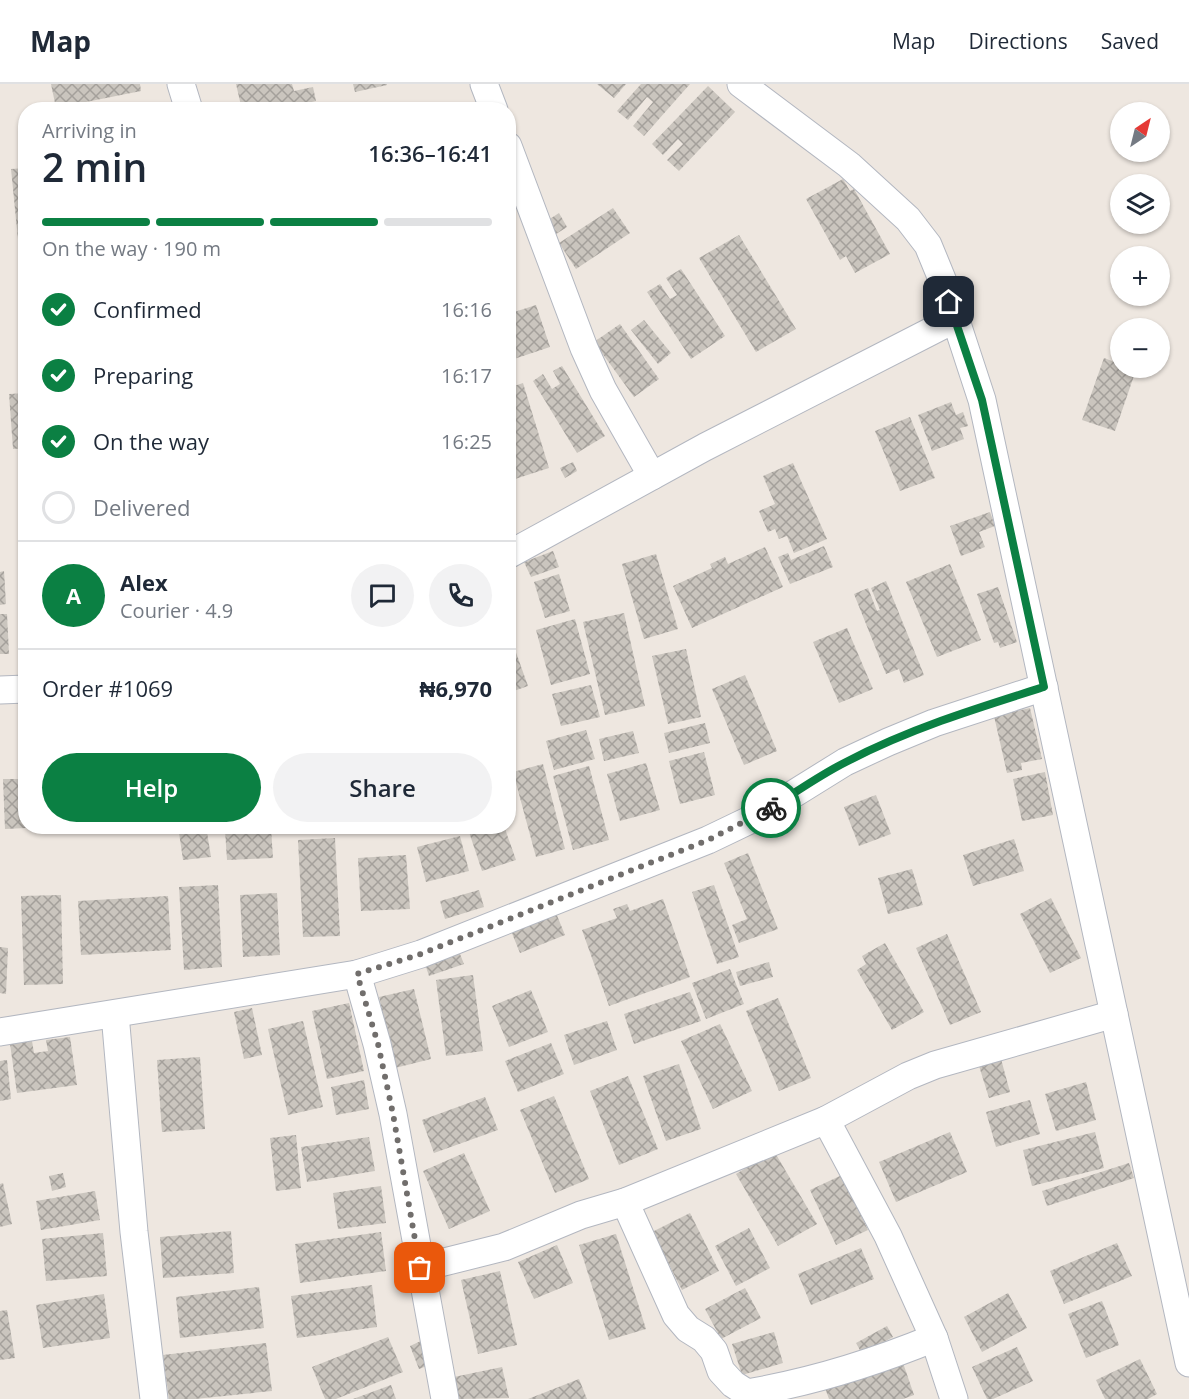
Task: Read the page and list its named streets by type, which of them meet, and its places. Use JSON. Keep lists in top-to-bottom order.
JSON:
{
  "north": "top right",
  "page": {
    "header": "Map",
    "nav": ["Map", "Directions", "Saved"],
    "map_buttons": ["+", "−"],
    "heading": ["2 min", "Arriving in", "16:36–16:41"],
    "panel": [
      "Alex",
      "Courier · 4.9",
      "Order #1069",
      "₦6,970"
    ],
    "bar": "On the way · 190 m",
    "list": [
      ["Confirmed", "16:16"],
      ["Preparing", "16:17"],
      ["On the way", "16:25"],
      "Delivered"
    ],
    "round": "A",
    "buttons": ["Help", "Share"]
  }
}
